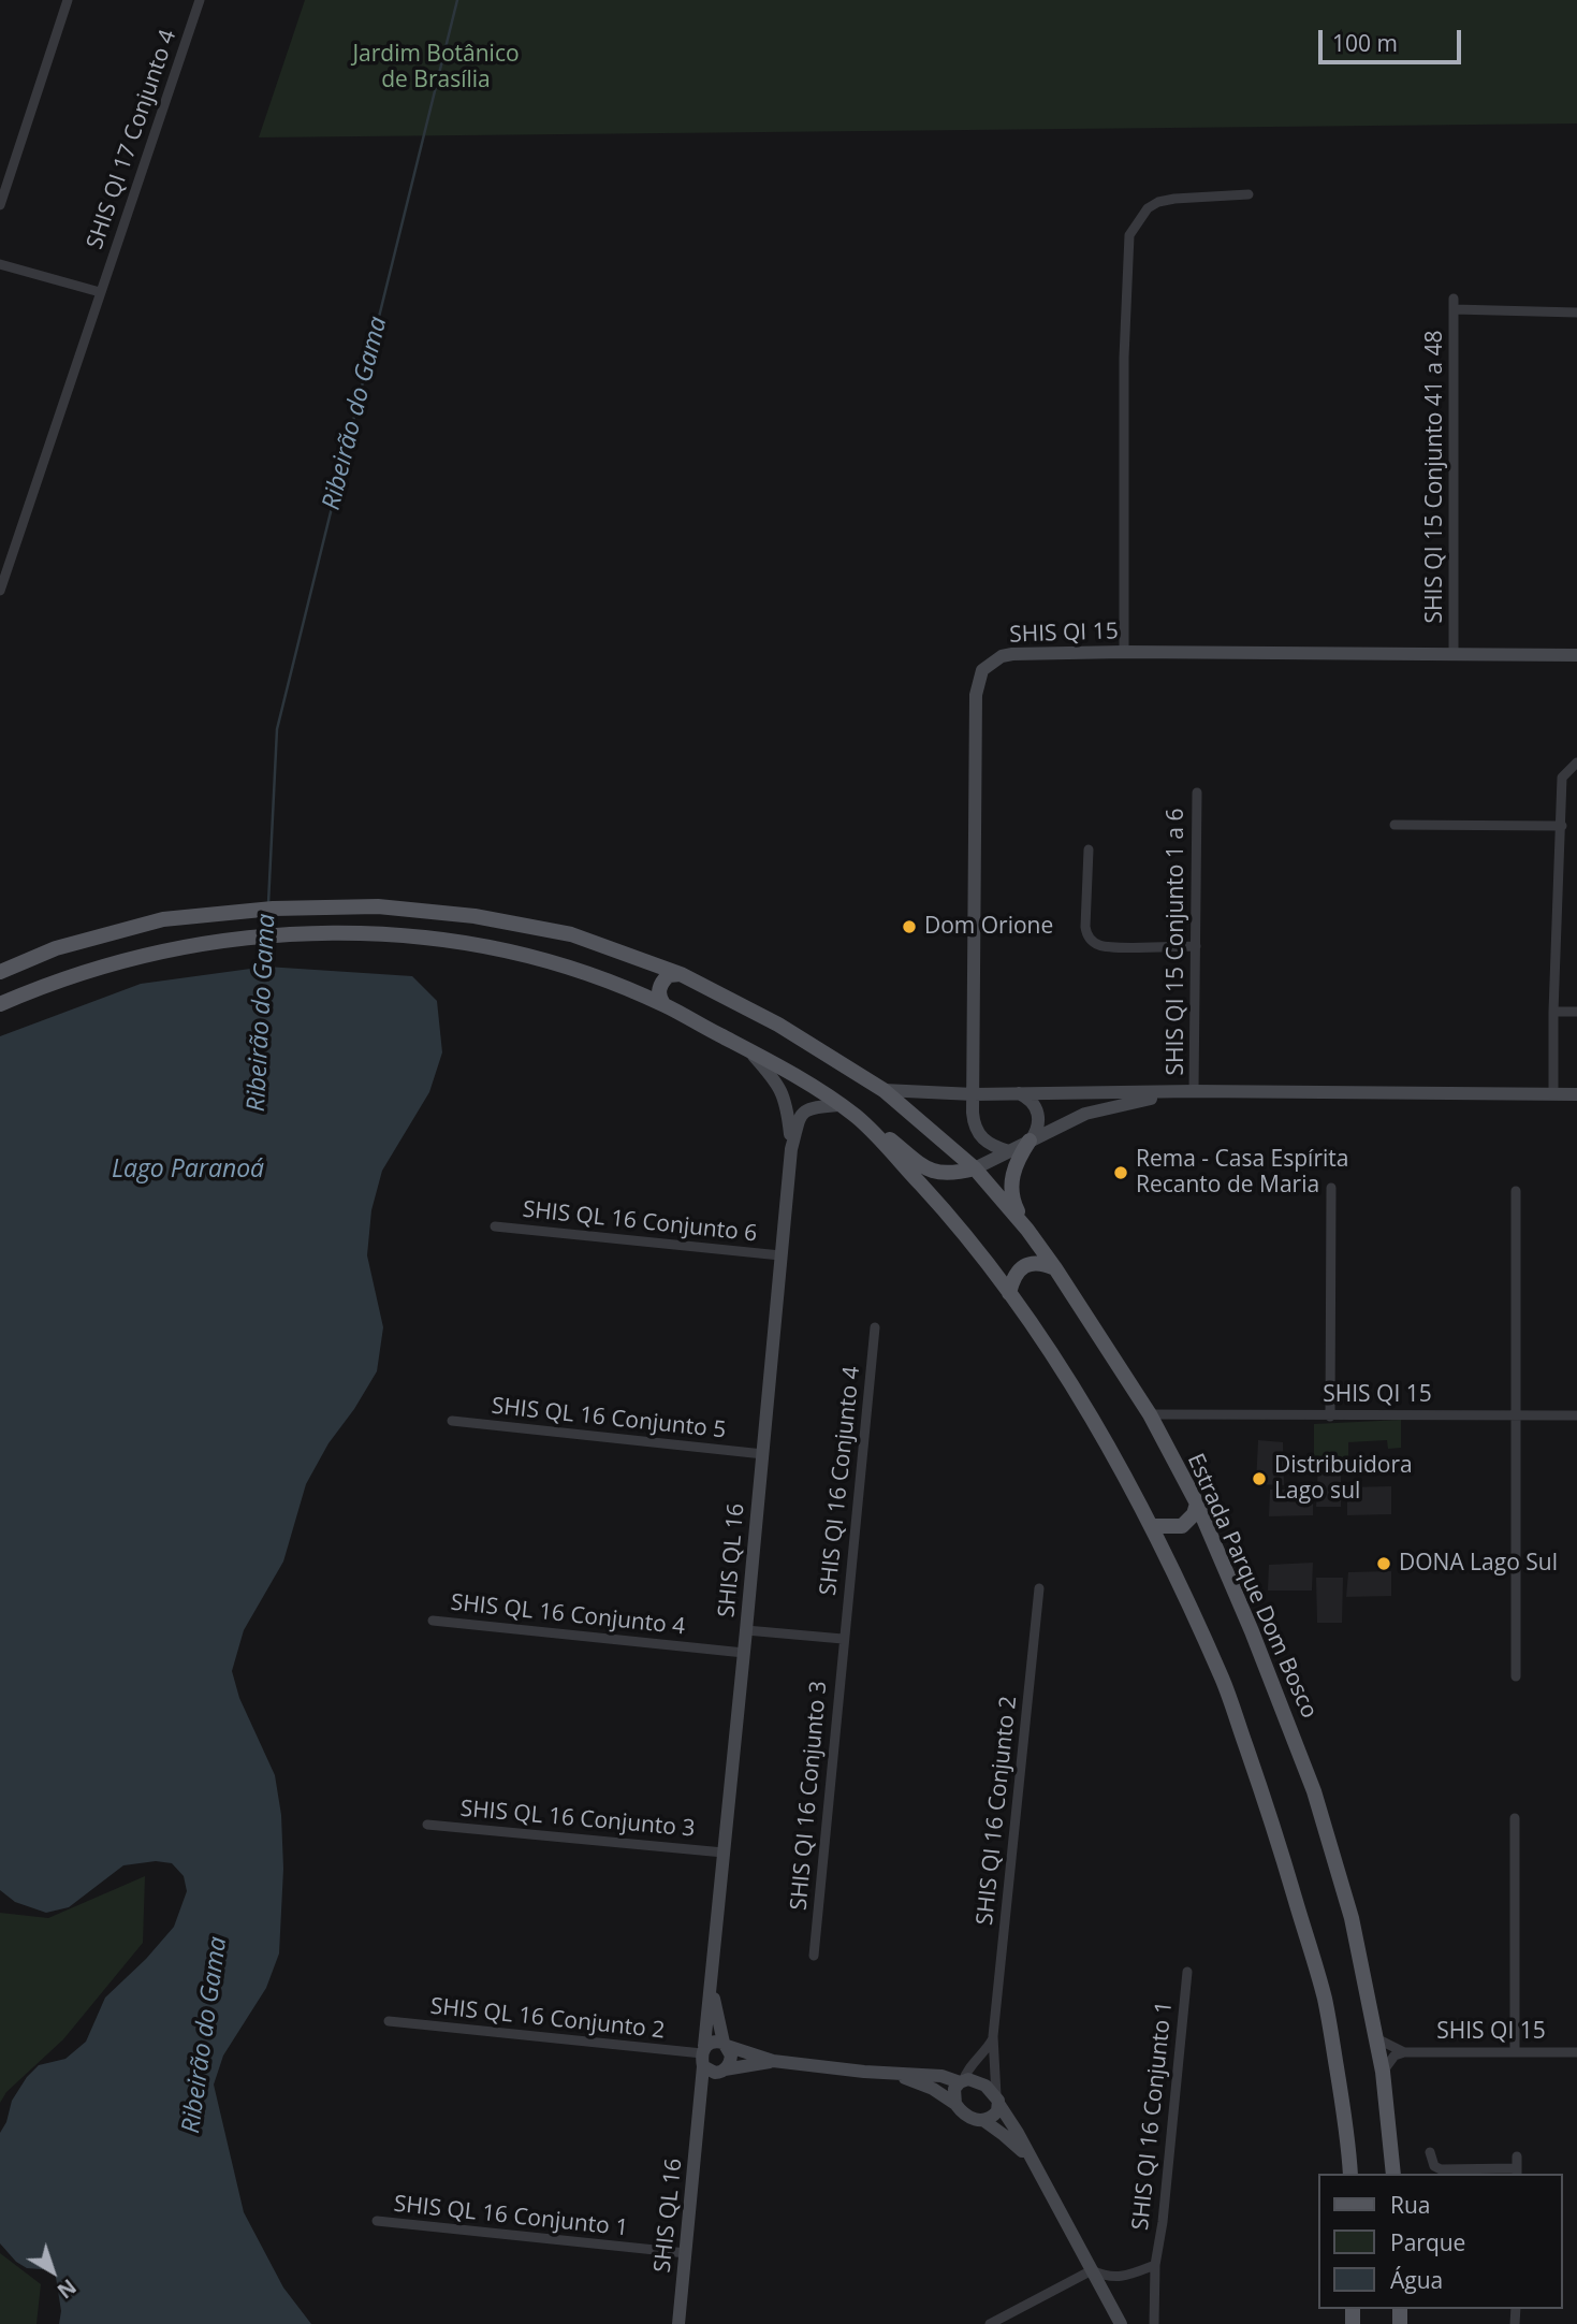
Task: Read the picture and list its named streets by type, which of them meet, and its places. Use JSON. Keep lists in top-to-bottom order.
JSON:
{
  "streets": {
    "main road": ["Estrada Parque Dom Bosco"],
    "street": [
      "SHIS QI 17 Conjunto 4",
      "SHIS QI 15 Conjunto 41 a 48",
      "SHIS QI 15",
      "SHIS QI 15 Conjunto 1 a 6",
      "SHIS QL 16 Conjunto 6",
      "SHIS QL 16 Conjunto 5",
      "SHIS QI 16 Conjunto 4",
      "SHIS QL 16",
      "SHIS QL 16 Conjunto 4",
      "SHIS QI 16 Conjunto 3",
      "SHIS QI 16 Conjunto 2",
      "SHIS QL 16 Conjunto 3",
      "SHIS QL 16 Conjunto 2",
      "SHIS QI 16 Conjunto 1",
      "SHIS QL 16 Conjunto 1"
    ]
  },
  "crossings": [
    ["SHIS QI 15 Conjunto 41 a 48", "SHIS QI 15"],
    ["SHIS QI 15", "Estrada Parque Dom Bosco"],
    ["SHIS QL 16 Conjunto 6", "SHIS QL 16"],
    ["SHIS QL 16 Conjunto 5", "SHIS QL 16"],
    ["SHIS QI 16 Conjunto 4", "SHIS QI 16 Conjunto 3"],
    ["SHIS QL 16", "SHIS QL 16 Conjunto 4"],
    ["SHIS QL 16", "SHIS QL 16 Conjunto 3"],
    ["SHIS QL 16", "SHIS QL 16 Conjunto 2"],
    ["SHIS QL 16", "SHIS QL 16 Conjunto 1"]
  ],
  "water": ["Ribeirão do Gama", "Lago Paranoá"],
  "parks": ["Jardim Botânico de Brasília"],
  "places": [
    "Dom Orione",
    "Rema - Casa Espírita Recanto de Maria",
    "Distribuidora Lago sul",
    "DONA Lago Sul"
  ],
  "legend": ["Rua", "Parque", "Água"],
  "scale_bar": "100 m",
  "north": "bottom right"
}
